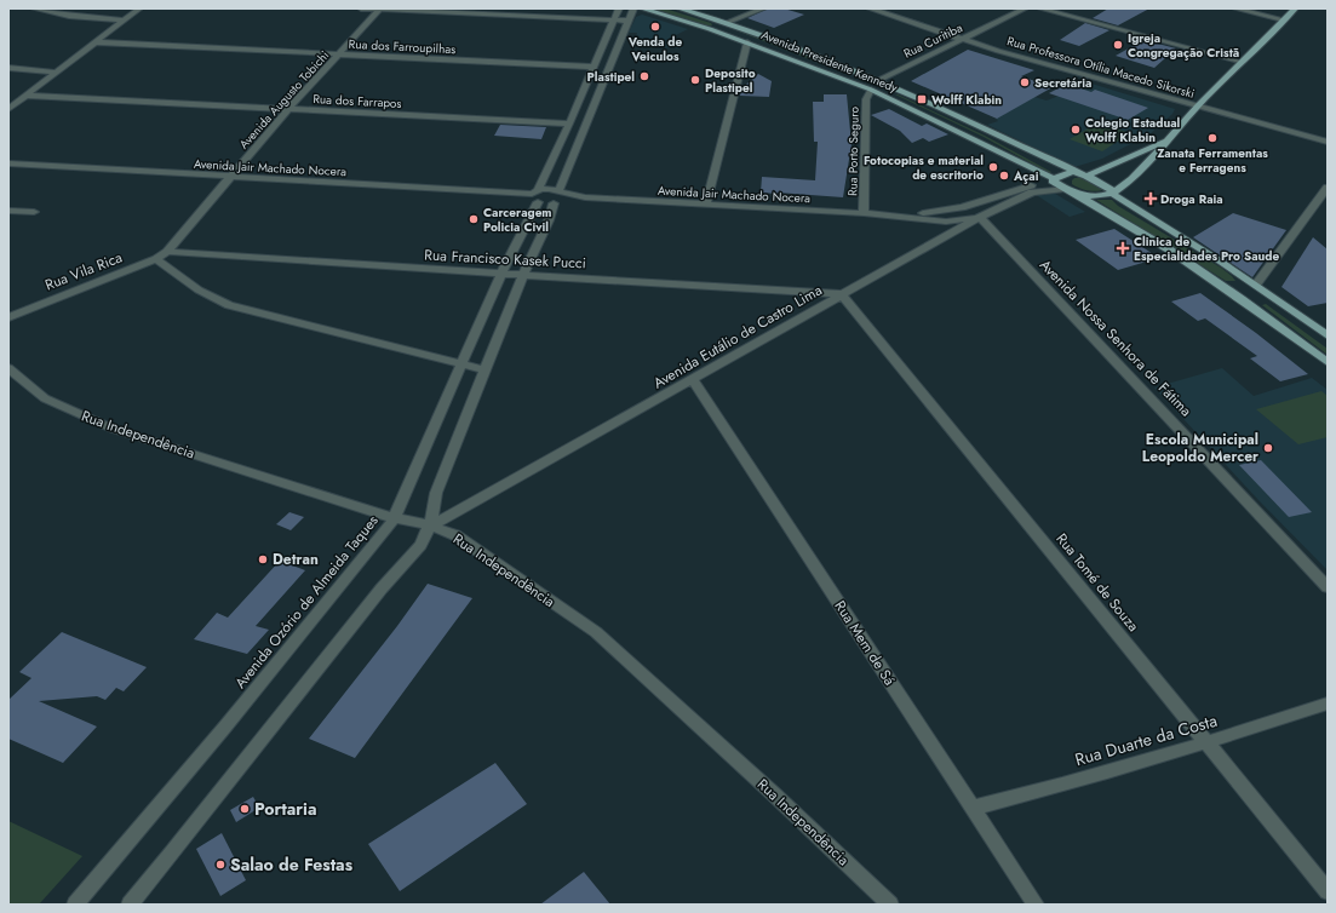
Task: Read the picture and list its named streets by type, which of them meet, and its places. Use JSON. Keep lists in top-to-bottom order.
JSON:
{
  "streets": {
    "main road": ["Avenida Presidente Kennedy"],
    "street": [
      "Rua Curitiba",
      "Rua dos Farroupilhas",
      "Rua Professora Otília Macedo Sikorski",
      "Avenida Augusto Tobichi",
      "Rua dos Farrapos",
      "Rua Porto Seguro",
      "Avenida Jair Machado Nocera",
      "Rua Francisco Kasek Pucci",
      "Rua Vila Rica",
      "Avenida Eutálio de Castro Lima",
      "Avenida Nossa Senhora de Fátima",
      "Rua Independência",
      "Rua Tomé de Souza",
      "Avenida Ozório de Almeida Taques",
      "Rua Mem de Sá",
      "Rua Duarte da Costa"
    ]
  },
  "crossings": [
    ["Rua Curitiba", "Avenida Presidente Kennedy"],
    ["Rua Curitiba", "Rua Professora Otília Macedo Sikorski"],
    ["Rua dos Farroupilhas", "Avenida Augusto Tobichi"],
    ["Rua dos Farroupilhas", "Avenida Ozório de Almeida Taques"],
    ["Avenida Presidente Kennedy", "Rua Porto Seguro"],
    ["Avenida Presidente Kennedy", "Avenida Jair Machado Nocera"],
    ["Avenida Presidente Kennedy", "Avenida Eutálio de Castro Lima"],
    ["Avenida Augusto Tobichi", "Rua dos Farrapos"],
    ["Avenida Augusto Tobichi", "Avenida Jair Machado Nocera"],
    ["Avenida Augusto Tobichi", "Rua Francisco Kasek Pucci"],
    ["Avenida Augusto Tobichi", "Rua Vila Rica"],
    ["Rua dos Farrapos", "Avenida Ozório de Almeida Taques"],
    ["Rua Porto Seguro", "Avenida Jair Machado Nocera"],
    ["Avenida Jair Machado Nocera", "Avenida Eutálio de Castro Lima"],
    ["Avenida Jair Machado Nocera", "Avenida Nossa Senhora de Fátima"],
    ["Avenida Jair Machado Nocera", "Avenida Ozório de Almeida Taques"],
    ["Rua Francisco Kasek Pucci", "Rua Vila Rica"],
    ["Rua Francisco Kasek Pucci", "Avenida Eutálio de Castro Lima"],
    ["Rua Francisco Kasek Pucci", "Rua Tomé de Souza"],
    ["Rua Francisco Kasek Pucci", "Avenida Ozório de Almeida Taques"],
    ["Avenida Eutálio de Castro Lima", "Avenida Nossa Senhora de Fátima"],
    ["Avenida Eutálio de Castro Lima", "Rua Independência"],
    ["Avenida Eutálio de Castro Lima", "Rua Tomé de Souza"],
    ["Avenida Eutálio de Castro Lima", "Rua Mem de Sá"],
    ["Rua Independência", "Avenida Ozório de Almeida Taques"],
    ["Rua Tomé de Souza", "Rua Duarte da Costa"],
    ["Rua Mem de Sá", "Rua Duarte da Costa"]
  ],
  "places": {
    "other": [
      "Venda de Veiculos",
      "Igreja Congregação Cristã",
      "Plastipel",
      "Deposito Plastipel",
      "Secretária",
      "Colegio Estadual Wolff Klabin",
      "Zanata Ferramentas e Ferragens",
      "Fotocopias e material de escritorio",
      "Açai",
      "Carceragem Policia Civil",
      "Escola Municipal Leopoldo Mercer",
      "Detran",
      "Portaria",
      "Salao de Festas"
    ],
    "transit": ["Wolff Klabin"],
    "health": ["Droga Raia", "Clinica de Especialidades Pro Saude"]
  }
}
